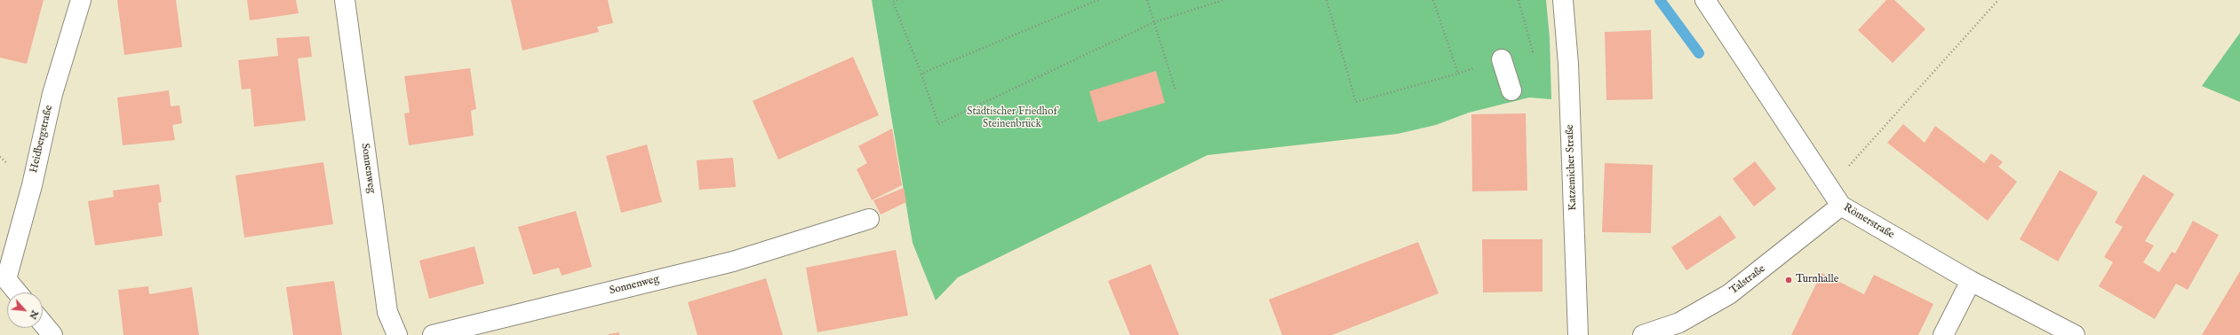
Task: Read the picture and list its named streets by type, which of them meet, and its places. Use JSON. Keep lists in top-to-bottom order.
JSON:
{
  "streets": {
    "street": [
      "Heidbergstraße",
      "Katzemicher Straße",
      "Sonnenweg",
      "Römerstraße",
      "Talstraße"
    ]
  },
  "crossings": [
    ["Römerstraße", "Talstraße"]
  ],
  "parks": ["Städtischer Friedhof Steinenbrück"],
  "places": ["Turnhalle"],
  "north": "bottom right"
}
